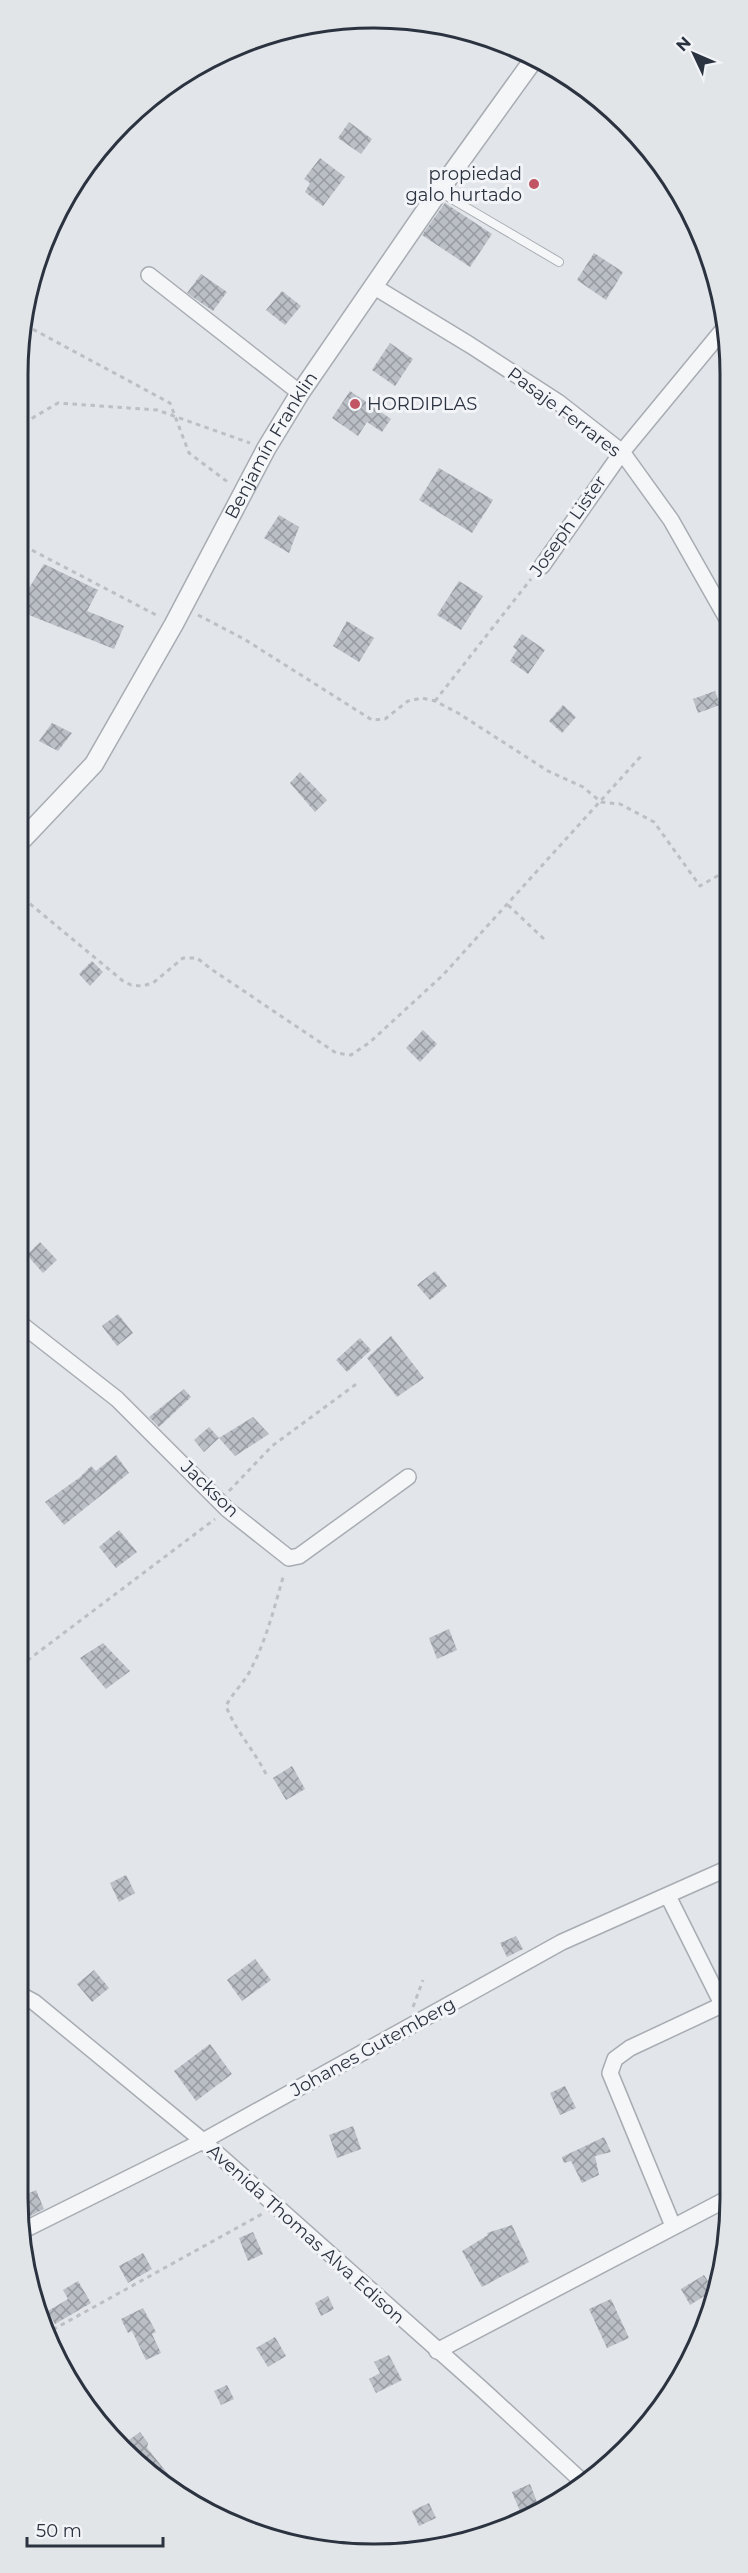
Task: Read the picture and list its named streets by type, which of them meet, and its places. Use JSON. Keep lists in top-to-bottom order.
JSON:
{
  "streets": {
    "street": [
      "Pasaje Ferrares",
      "Benjamín Franklin",
      "Joseph Lister",
      "Jackson",
      "Johanes Gutemberg",
      "Avenida Thomas Alva Edison"
    ]
  },
  "crossings": [
    ["Pasaje Ferrares", "Benjamín Franklin"],
    ["Pasaje Ferrares", "Joseph Lister"],
    ["Johanes Gutemberg", "Avenida Thomas Alva Edison"]
  ],
  "places": ["propiedad galo hurtado", "HORDIPLAS"],
  "scale_bar": "50 m",
  "north": "top left"
}
